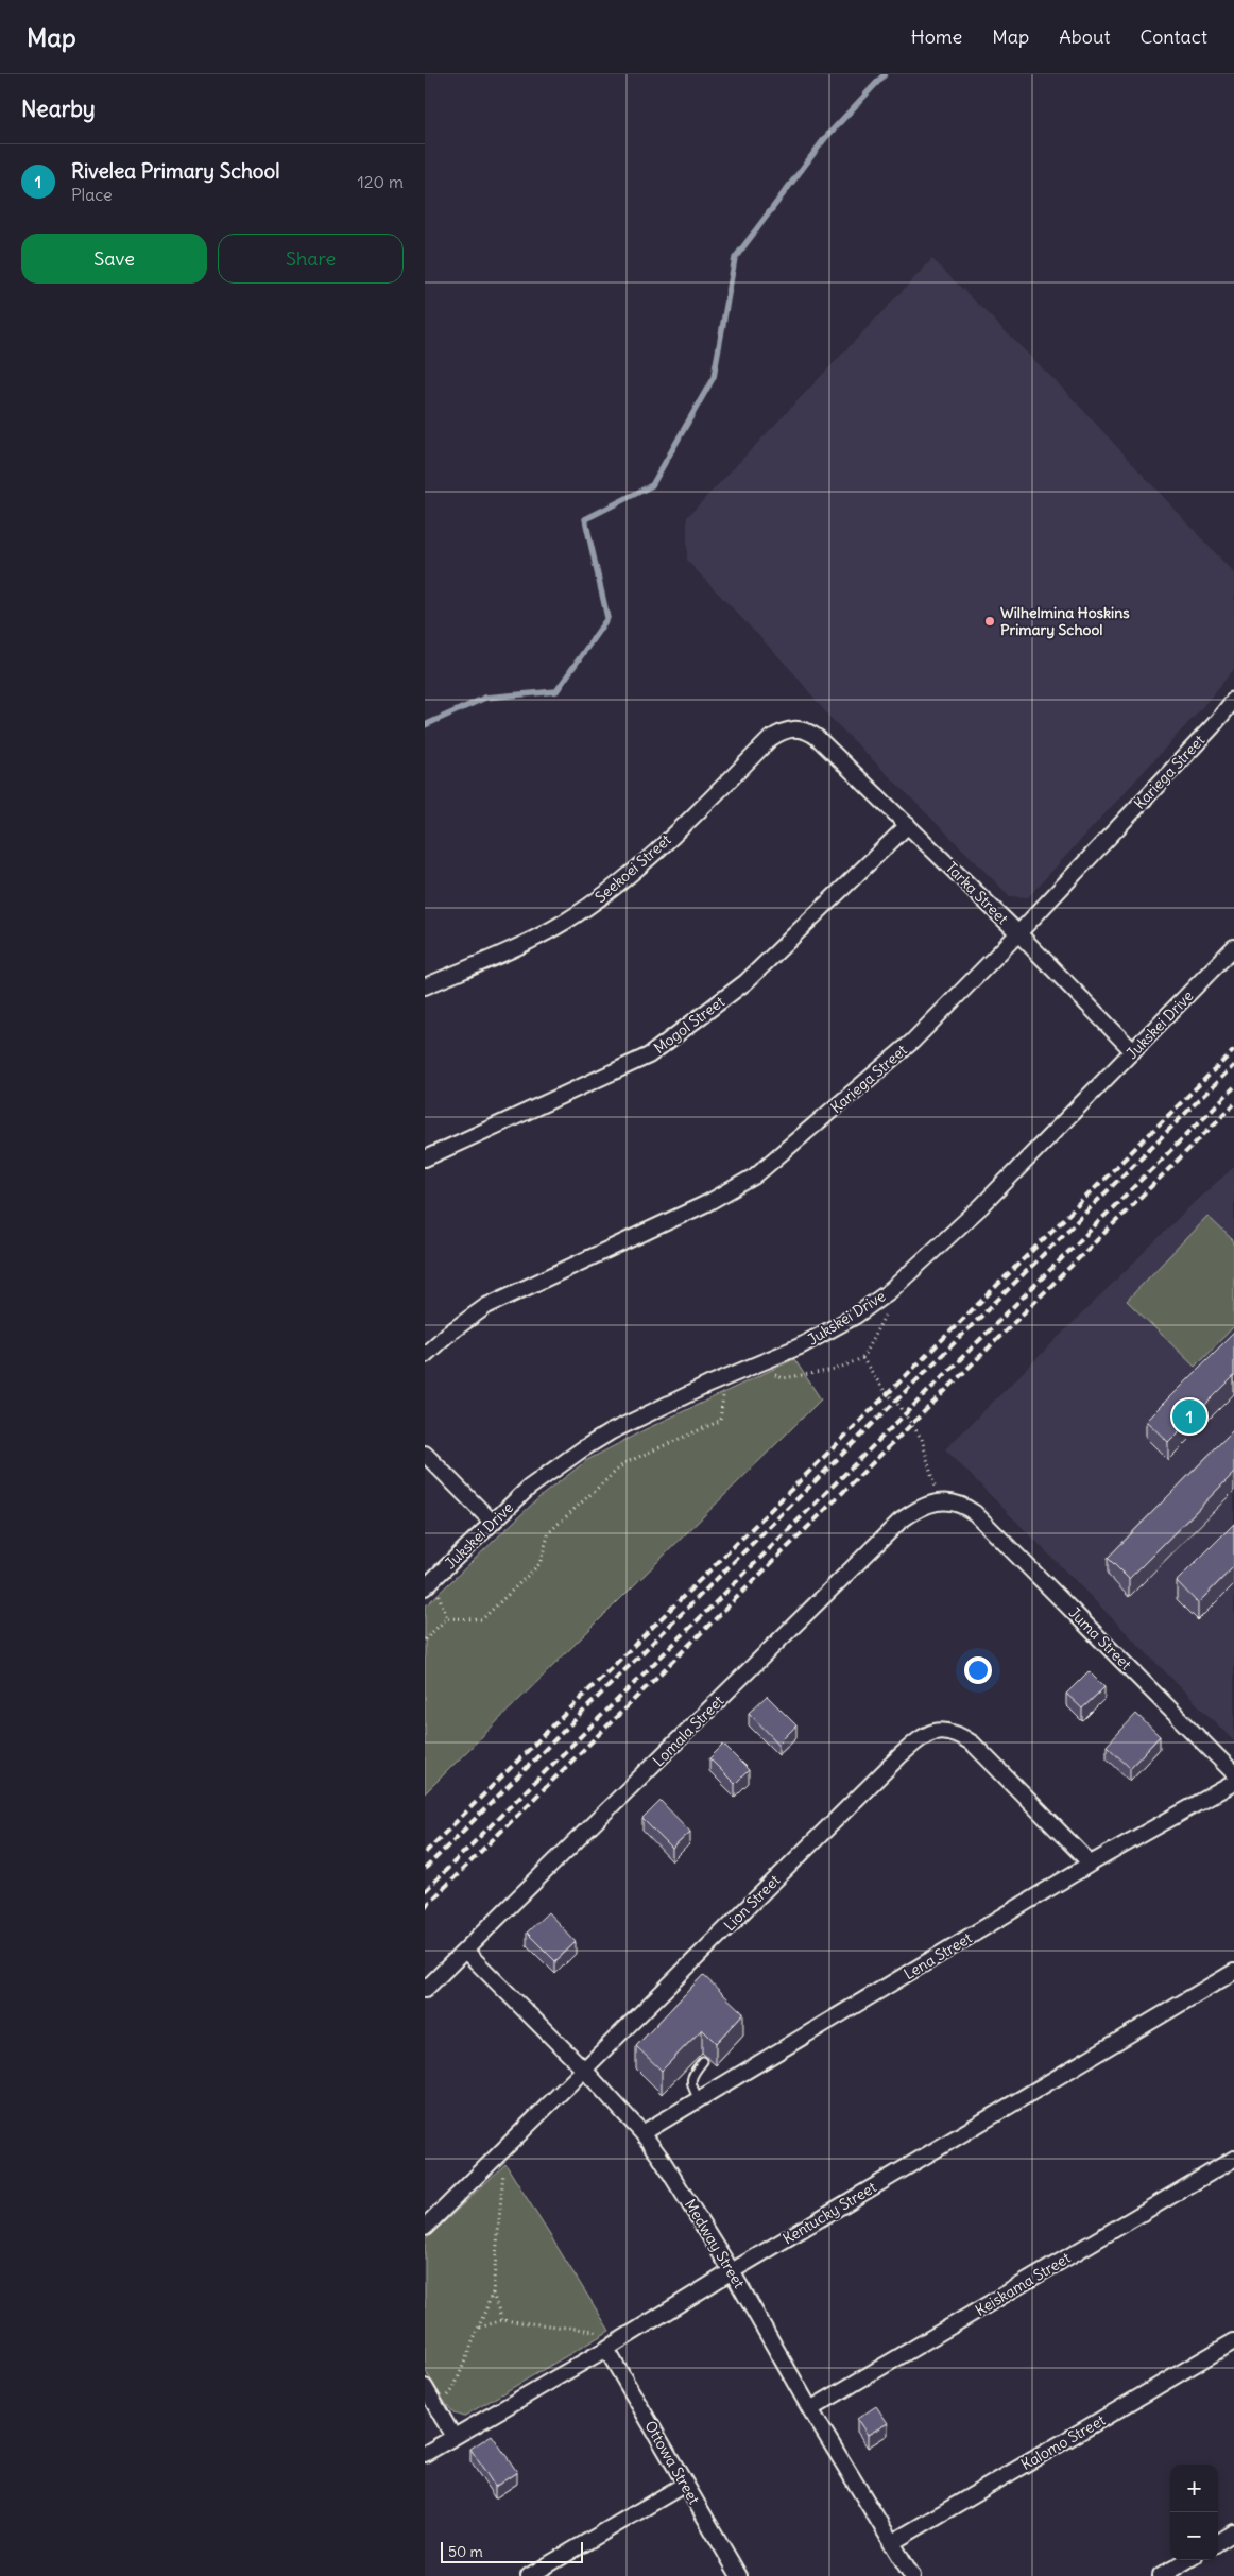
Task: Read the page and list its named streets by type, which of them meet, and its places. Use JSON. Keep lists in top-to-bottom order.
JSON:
{
  "streets": {
    "street": [
      "Kariega Street",
      "Seekoei Street",
      "Tarka Street",
      "Mogol Street",
      "Jukskei Drive",
      "Juma Street",
      "Lomala Street",
      "Lion Street",
      "Lena Street",
      "Kentucky Street",
      "Medway Street",
      "Keiskama Street",
      "Kalomo Street",
      "Ottowa Street"
    ]
  },
  "crossings": [
    ["Kariega Street", "Tarka Street"],
    ["Seekoei Street", "Tarka Street"],
    ["Tarka Street", "Mogol Street"],
    ["Tarka Street", "Jukskei Drive"],
    ["Juma Street", "Lomala Street"],
    ["Lomala Street", "Medway Street"],
    ["Lion Street", "Lena Street"],
    ["Lion Street", "Medway Street"],
    ["Lena Street", "Medway Street"],
    ["Kentucky Street", "Medway Street"],
    ["Kentucky Street", "Ottowa Street"],
    ["Medway Street", "Keiskama Street"],
    ["Medway Street", "Kalomo Street"]
  ],
  "places": ["Wilhelmina Hoskins Primary School"],
  "scale_bar": "50 m",
  "page": {
    "header": "Map",
    "nav": [
      "Home",
      "Map",
      "About",
      "Contact"
    ],
    "heading": "Nearby",
    "list": [
      {
        "mark": "1",
        "name": "Rivelea Primary School",
        "note": "Place",
        "value": "120 m"
      }
    ],
    "buttons": ["Save", "Share"],
    "pins": "1",
    "map_buttons": ["+", "−"],
    "scale": "50 m"
  }
}
